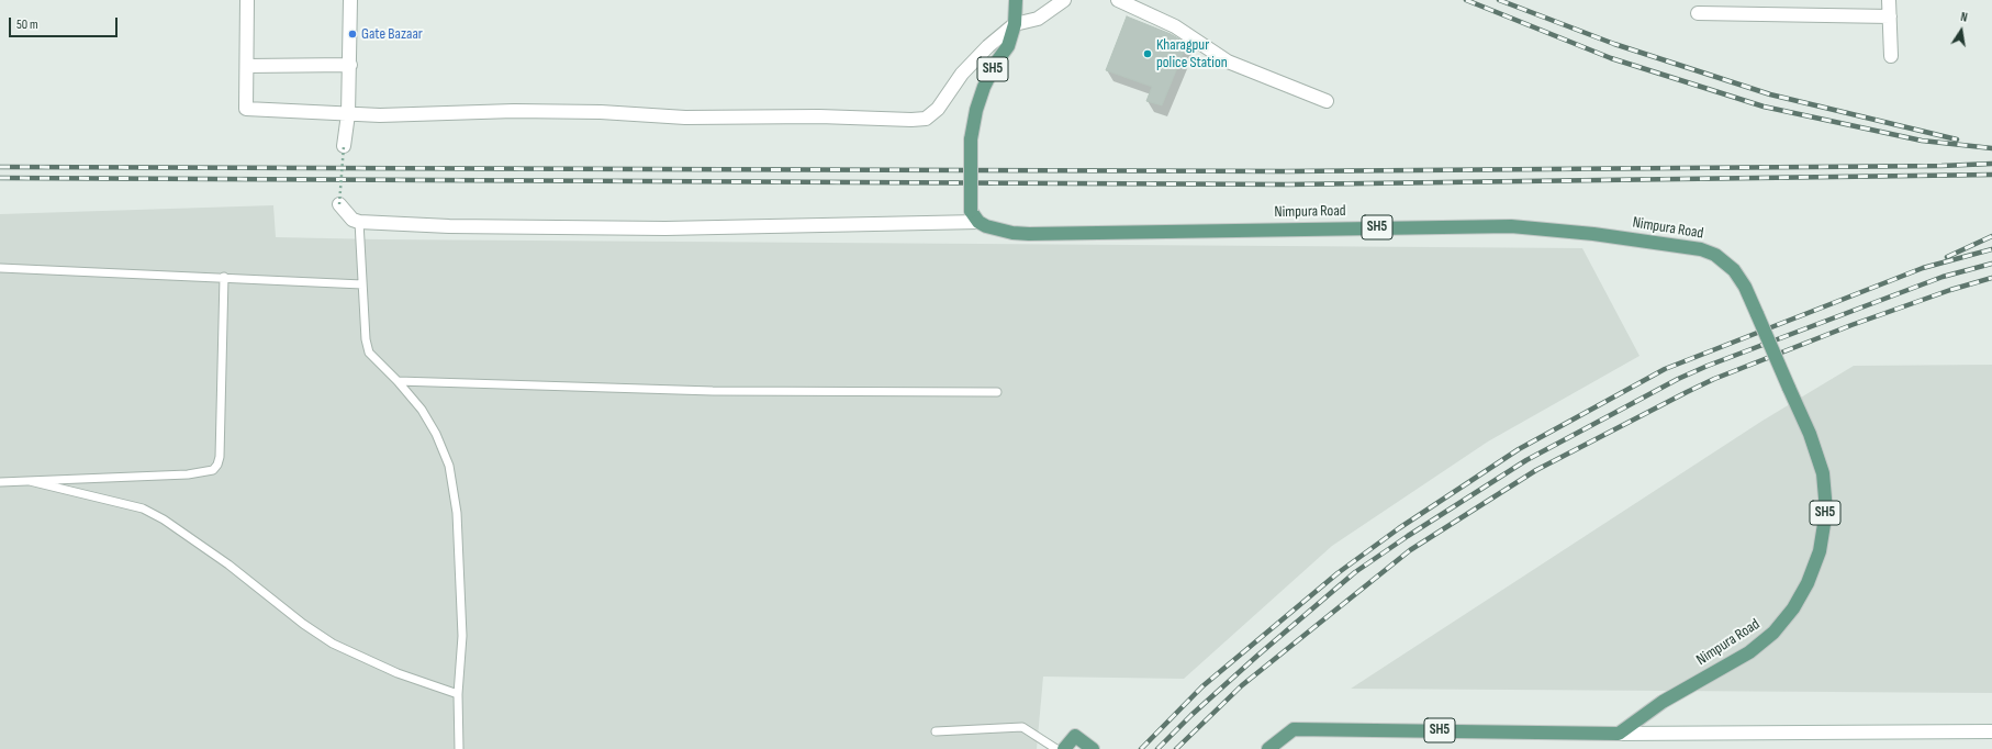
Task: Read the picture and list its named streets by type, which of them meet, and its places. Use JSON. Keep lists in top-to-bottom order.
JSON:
{
  "streets": {
    "main road": ["SH5", "Nimpura Road"]
  },
  "crossings": [
    ["SH5", "Nimpura Road"]
  ],
  "places": ["Gate Bazaar", "Kharagpur police Station"],
  "scale_bar": "50 m",
  "north": "top"
}
